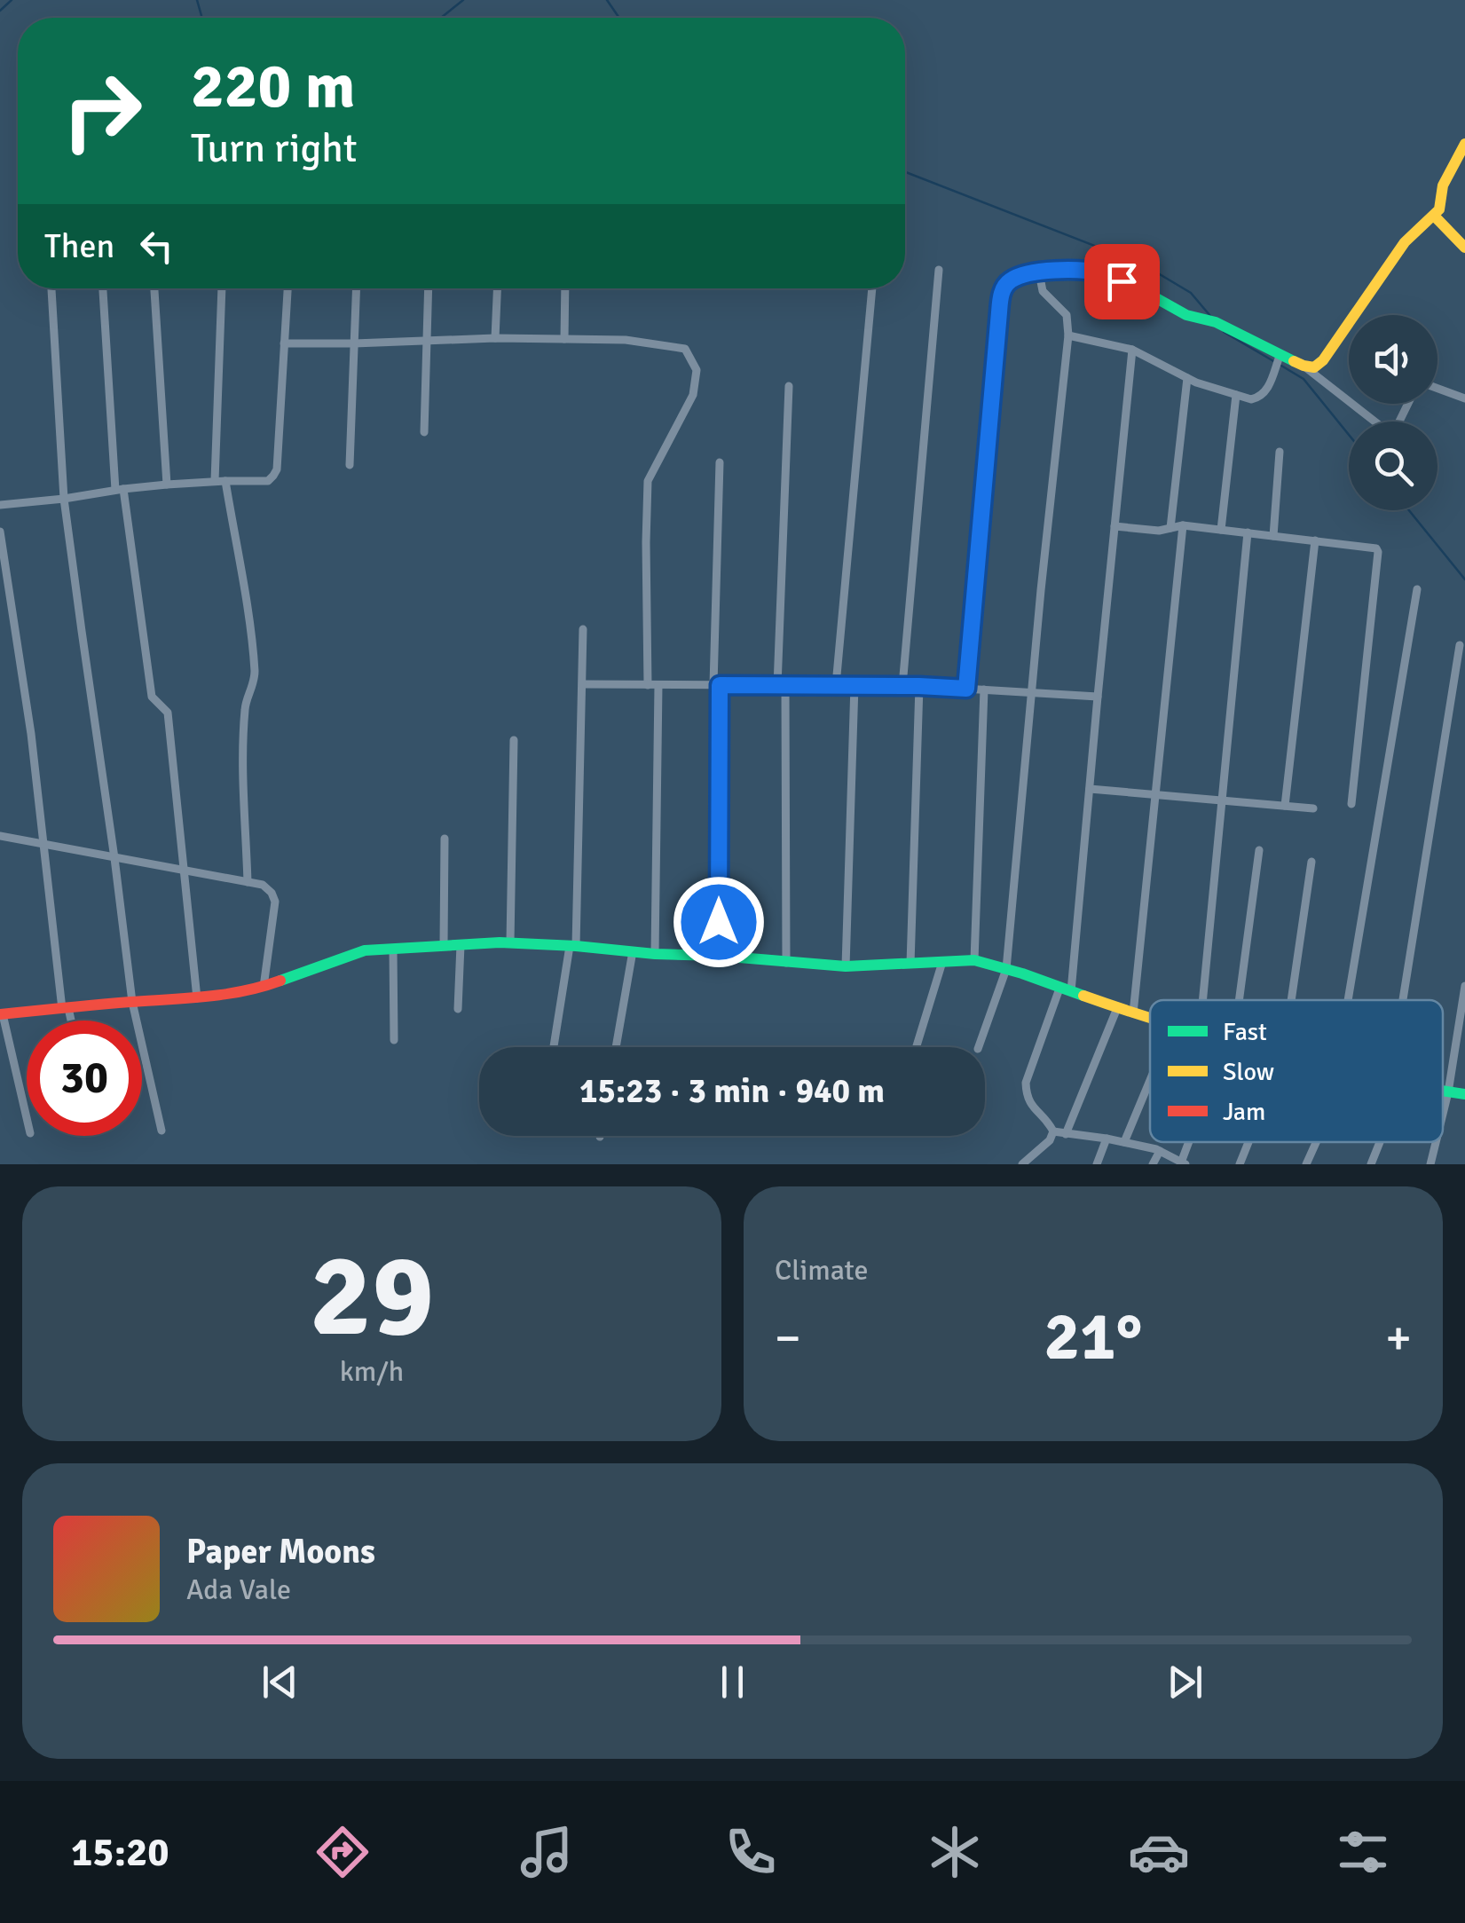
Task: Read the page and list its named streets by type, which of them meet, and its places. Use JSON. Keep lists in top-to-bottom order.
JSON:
{
  "legend": ["Fast", "Slow", "Jam"],
  "page": {
    "turn": ["220 m", "Turn right"],
    "then": "Then",
    "limit": "30",
    "trip": "15:23 · 3 min · 940 m",
    "tile": [
      ["29", "km/h"],
      "Climate"
    ],
    "heat": ["−", "21°", "+"],
    "song": ["Paper Moons", "Ada Vale"],
    "tabs": "15:20"
  }
}
